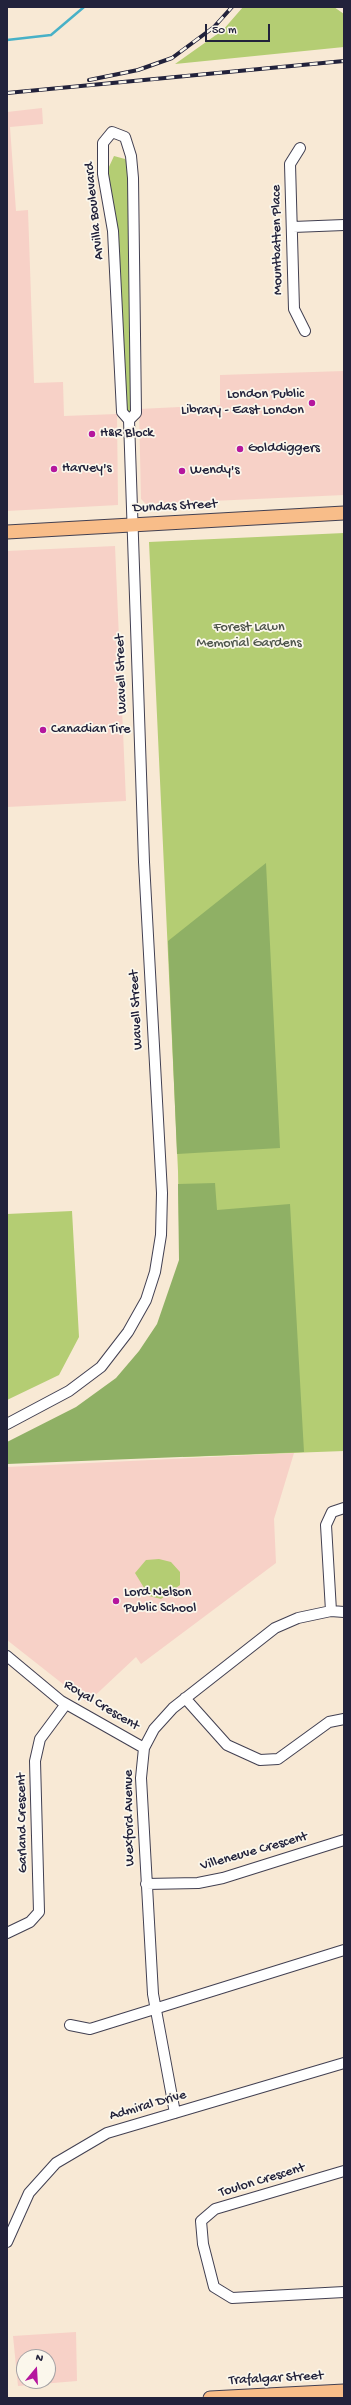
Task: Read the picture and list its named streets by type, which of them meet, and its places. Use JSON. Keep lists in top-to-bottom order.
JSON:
{
  "streets": {
    "main road": ["Dundas Street", "Trafalgar Street"],
    "street": [
      "Arvilla Boulevard",
      "Mountbatten Place",
      "Wavell Street",
      "Royal Crescent",
      "Wexford Avenue",
      "Garland Crescent",
      "Villeneuve Crescent",
      "Admiral Drive",
      "Toulon Crescent"
    ]
  },
  "crossings": [
    ["Arvilla Boulevard", "Dundas Street"],
    ["Arvilla Boulevard", "Wavell Street"],
    ["Dundas Street", "Wavell Street"],
    ["Royal Crescent", "Wexford Avenue"],
    ["Royal Crescent", "Garland Crescent"],
    ["Wexford Avenue", "Villeneuve Crescent"],
    ["Wexford Avenue", "Admiral Drive"]
  ],
  "parks": ["Forest Lawn Memorial Gardens"],
  "places": [
    "London Public Library - East London",
    "H&R Block",
    "Golddiggers",
    "Harvey's",
    "Wendy's",
    "Canadian Tire",
    "Lord Nelson Public School"
  ],
  "scale_bar": "50 m",
  "north": "top"
}
